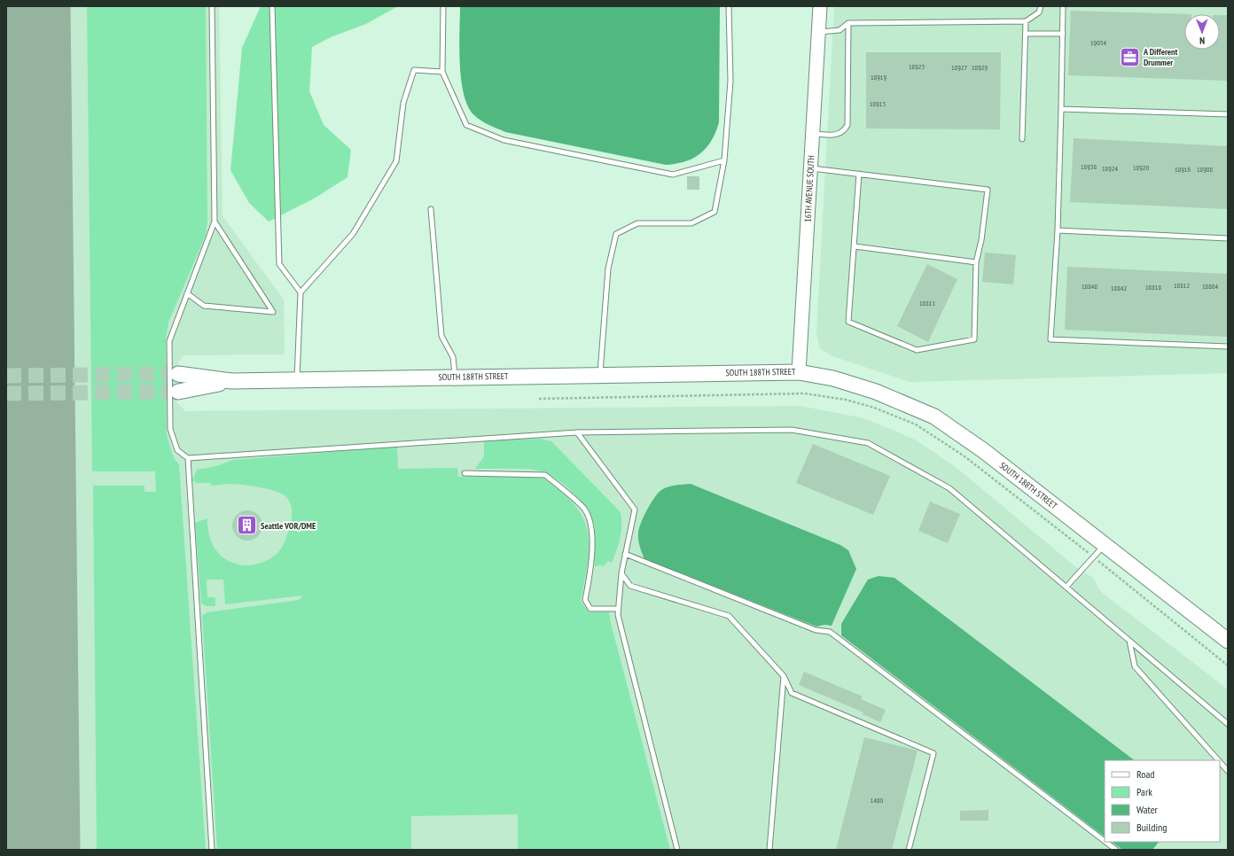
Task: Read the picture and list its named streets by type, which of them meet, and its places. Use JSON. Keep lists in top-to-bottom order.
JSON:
{
  "streets": {
    "main road": ["SOUTH 188TH STREET"],
    "street": ["16TH AVENUE SOUTH"]
  },
  "crossings": [
    ["16TH AVENUE SOUTH", "SOUTH 188TH STREET"]
  ],
  "places": {
    "office": ["A Different Drummer"],
    "building": ["Seattle VOR/DME"]
  },
  "house_numbers": [
    "19034",
    "18923",
    "18927",
    "18929",
    "18919",
    "18915",
    "18938",
    "18920",
    "18924",
    "18916",
    "18908",
    "18812",
    "18848",
    "18804",
    "18818",
    "18842",
    "18811",
    "1480"
  ],
  "legend": [
    "Road",
    "Park",
    "Water",
    "Building"
  ],
  "north": "bottom"
}
